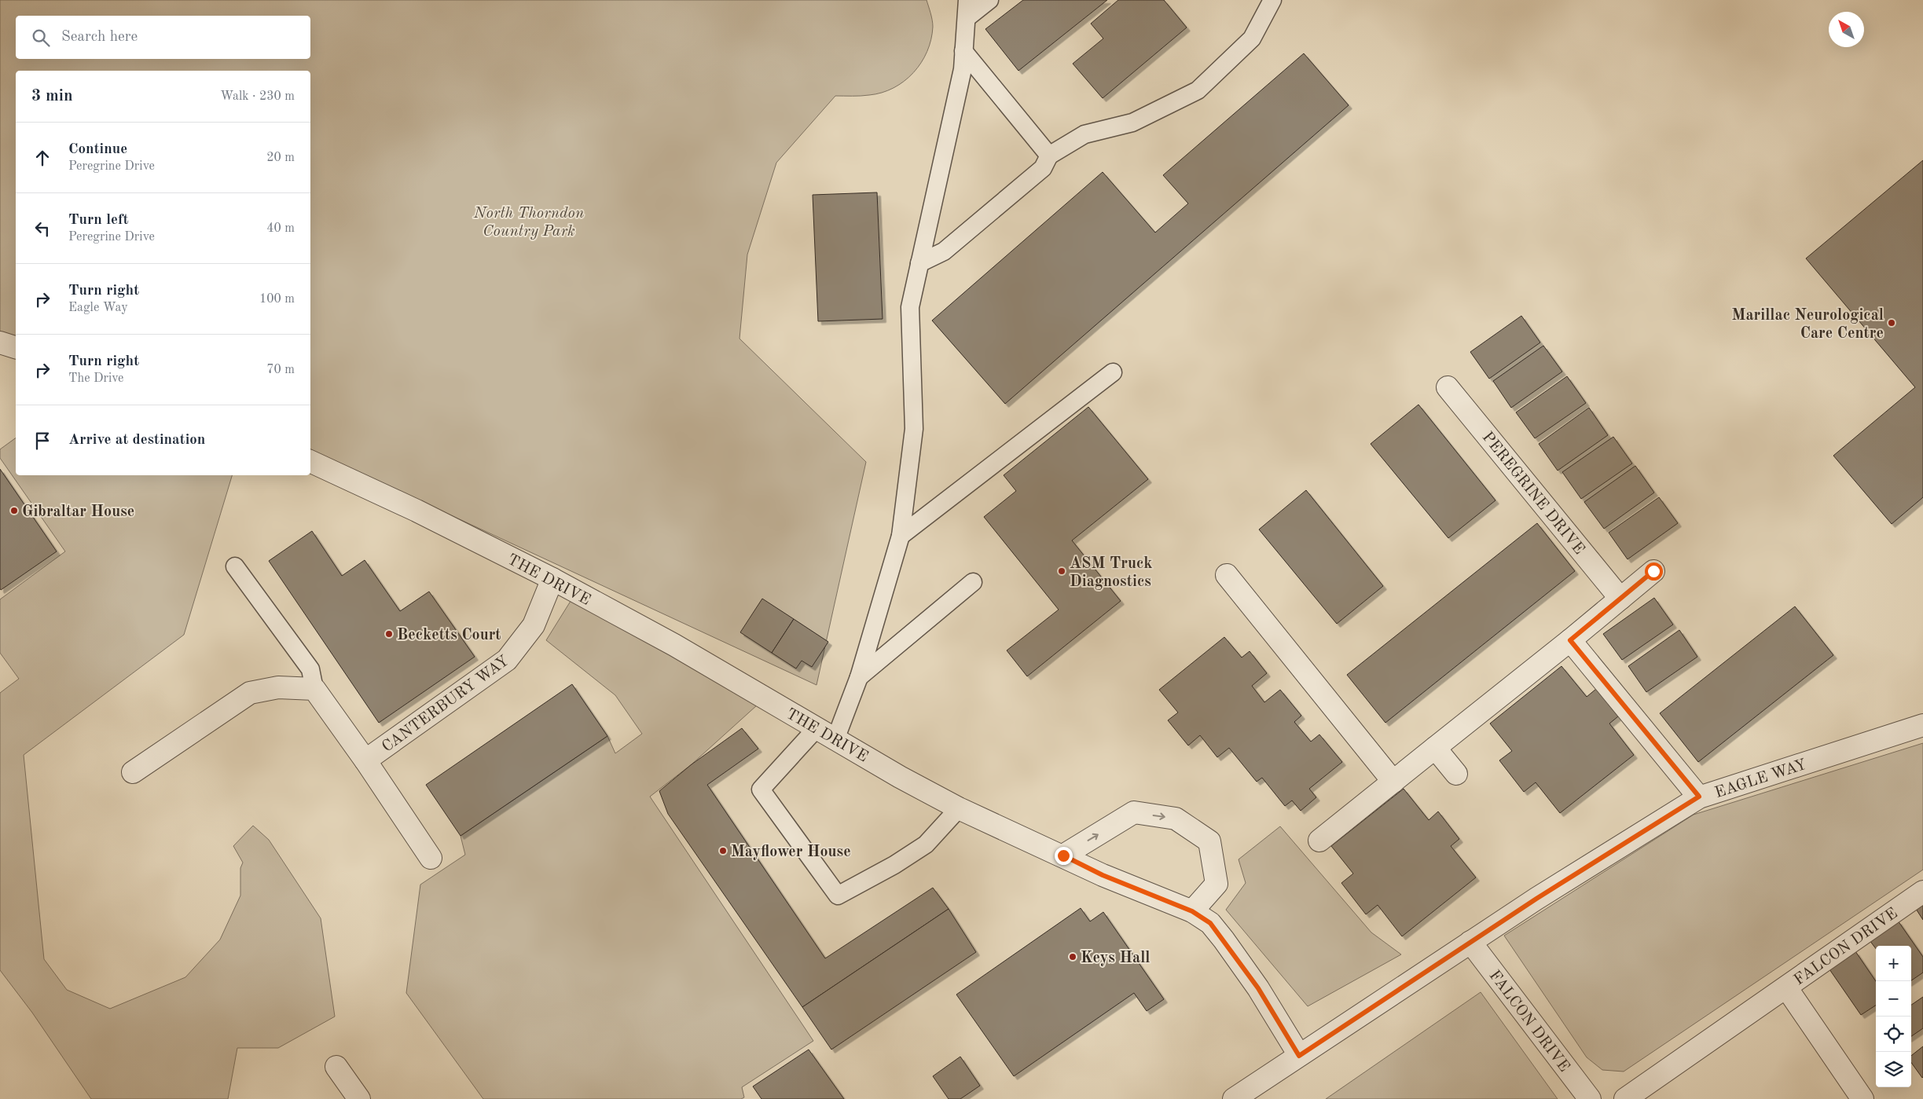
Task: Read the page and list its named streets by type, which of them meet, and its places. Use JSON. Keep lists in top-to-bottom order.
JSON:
{
  "streets": {
    "street": [
      "PEREGRINE DRIVE",
      "THE DRIVE",
      "CANTERBURY WAY",
      "EAGLE WAY",
      "FALCON DRIVE"
    ]
  },
  "crossings": [
    ["THE DRIVE", "CANTERBURY WAY"],
    ["THE DRIVE", "EAGLE WAY"],
    ["EAGLE WAY", "FALCON DRIVE"]
  ],
  "parks": ["North Thorndon Country Park"],
  "places": [
    "Marillac Neurological Care Centre",
    "Gibraltar House",
    "ASM Truck Diagnostics",
    "Becketts Court",
    "Mayflower House",
    "Keys Hall"
  ],
  "north": "top left",
  "page": {
    "search": "Search here",
    "heading": ["3 min", "Walk · 230 m"],
    "list": [
      ["Continue", "Peregrine Drive", "20 m"],
      ["Turn left", "Peregrine Drive", "40 m"],
      ["Turn right", "Eagle Way", "100 m"],
      ["Turn right", "The Drive", "70 m"],
      "Arrive at destination"
    ],
    "map_buttons": ["+", "−"]
  }
}
